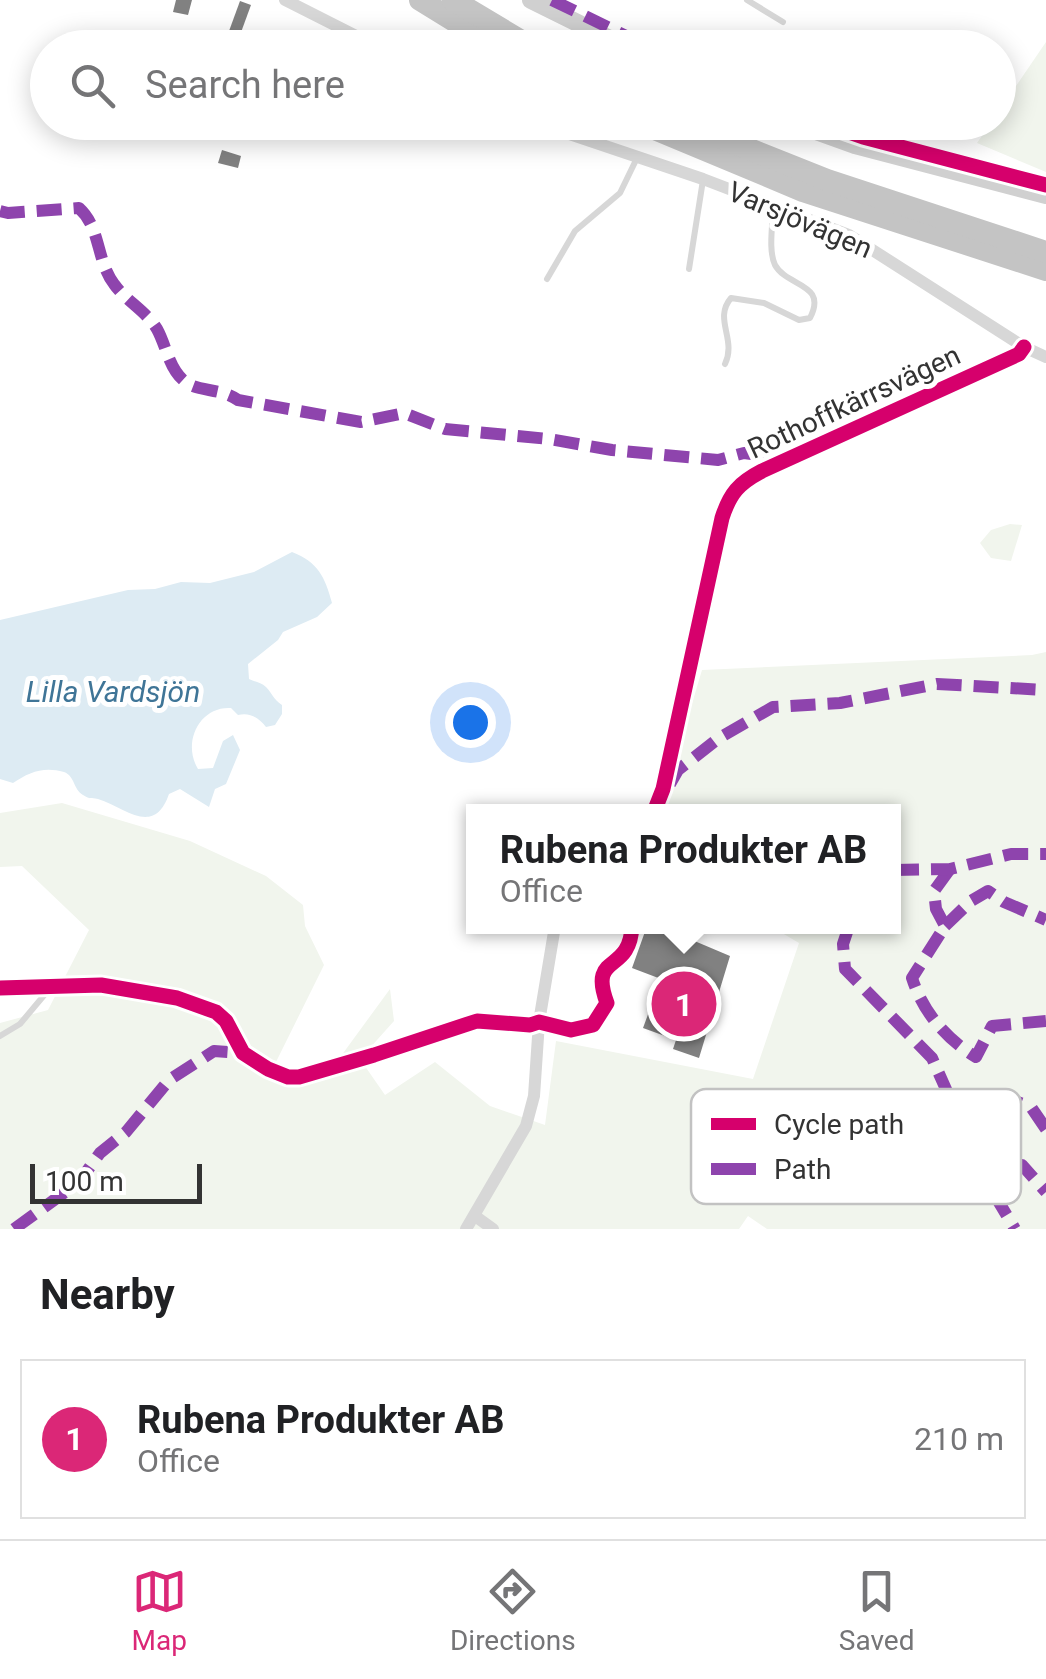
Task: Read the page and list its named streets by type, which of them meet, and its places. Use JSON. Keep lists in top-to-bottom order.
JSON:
{
  "streets": {
    "street": ["Varsjövägen", "Rothoffkärrsvägen"]
  },
  "crossings": [
    ["Varsjövägen", "Rothoffkärrsvägen"]
  ],
  "water": ["Lilla Vardsjön"],
  "legend": ["Cycle path", "Path"],
  "scale_bar": "100 m",
  "page": {
    "search": "Search here",
    "popup": ["Rubena Produkter AB", "Office"],
    "pins": "1",
    "scale": "100 m",
    "heading": "Nearby",
    "list": [
      {
        "mark": "1",
        "name": "Rubena Produkter AB",
        "note": "Office",
        "value": "210 m"
      }
    ],
    "nav": ["Map", "Directions", "Saved"]
  }
}
